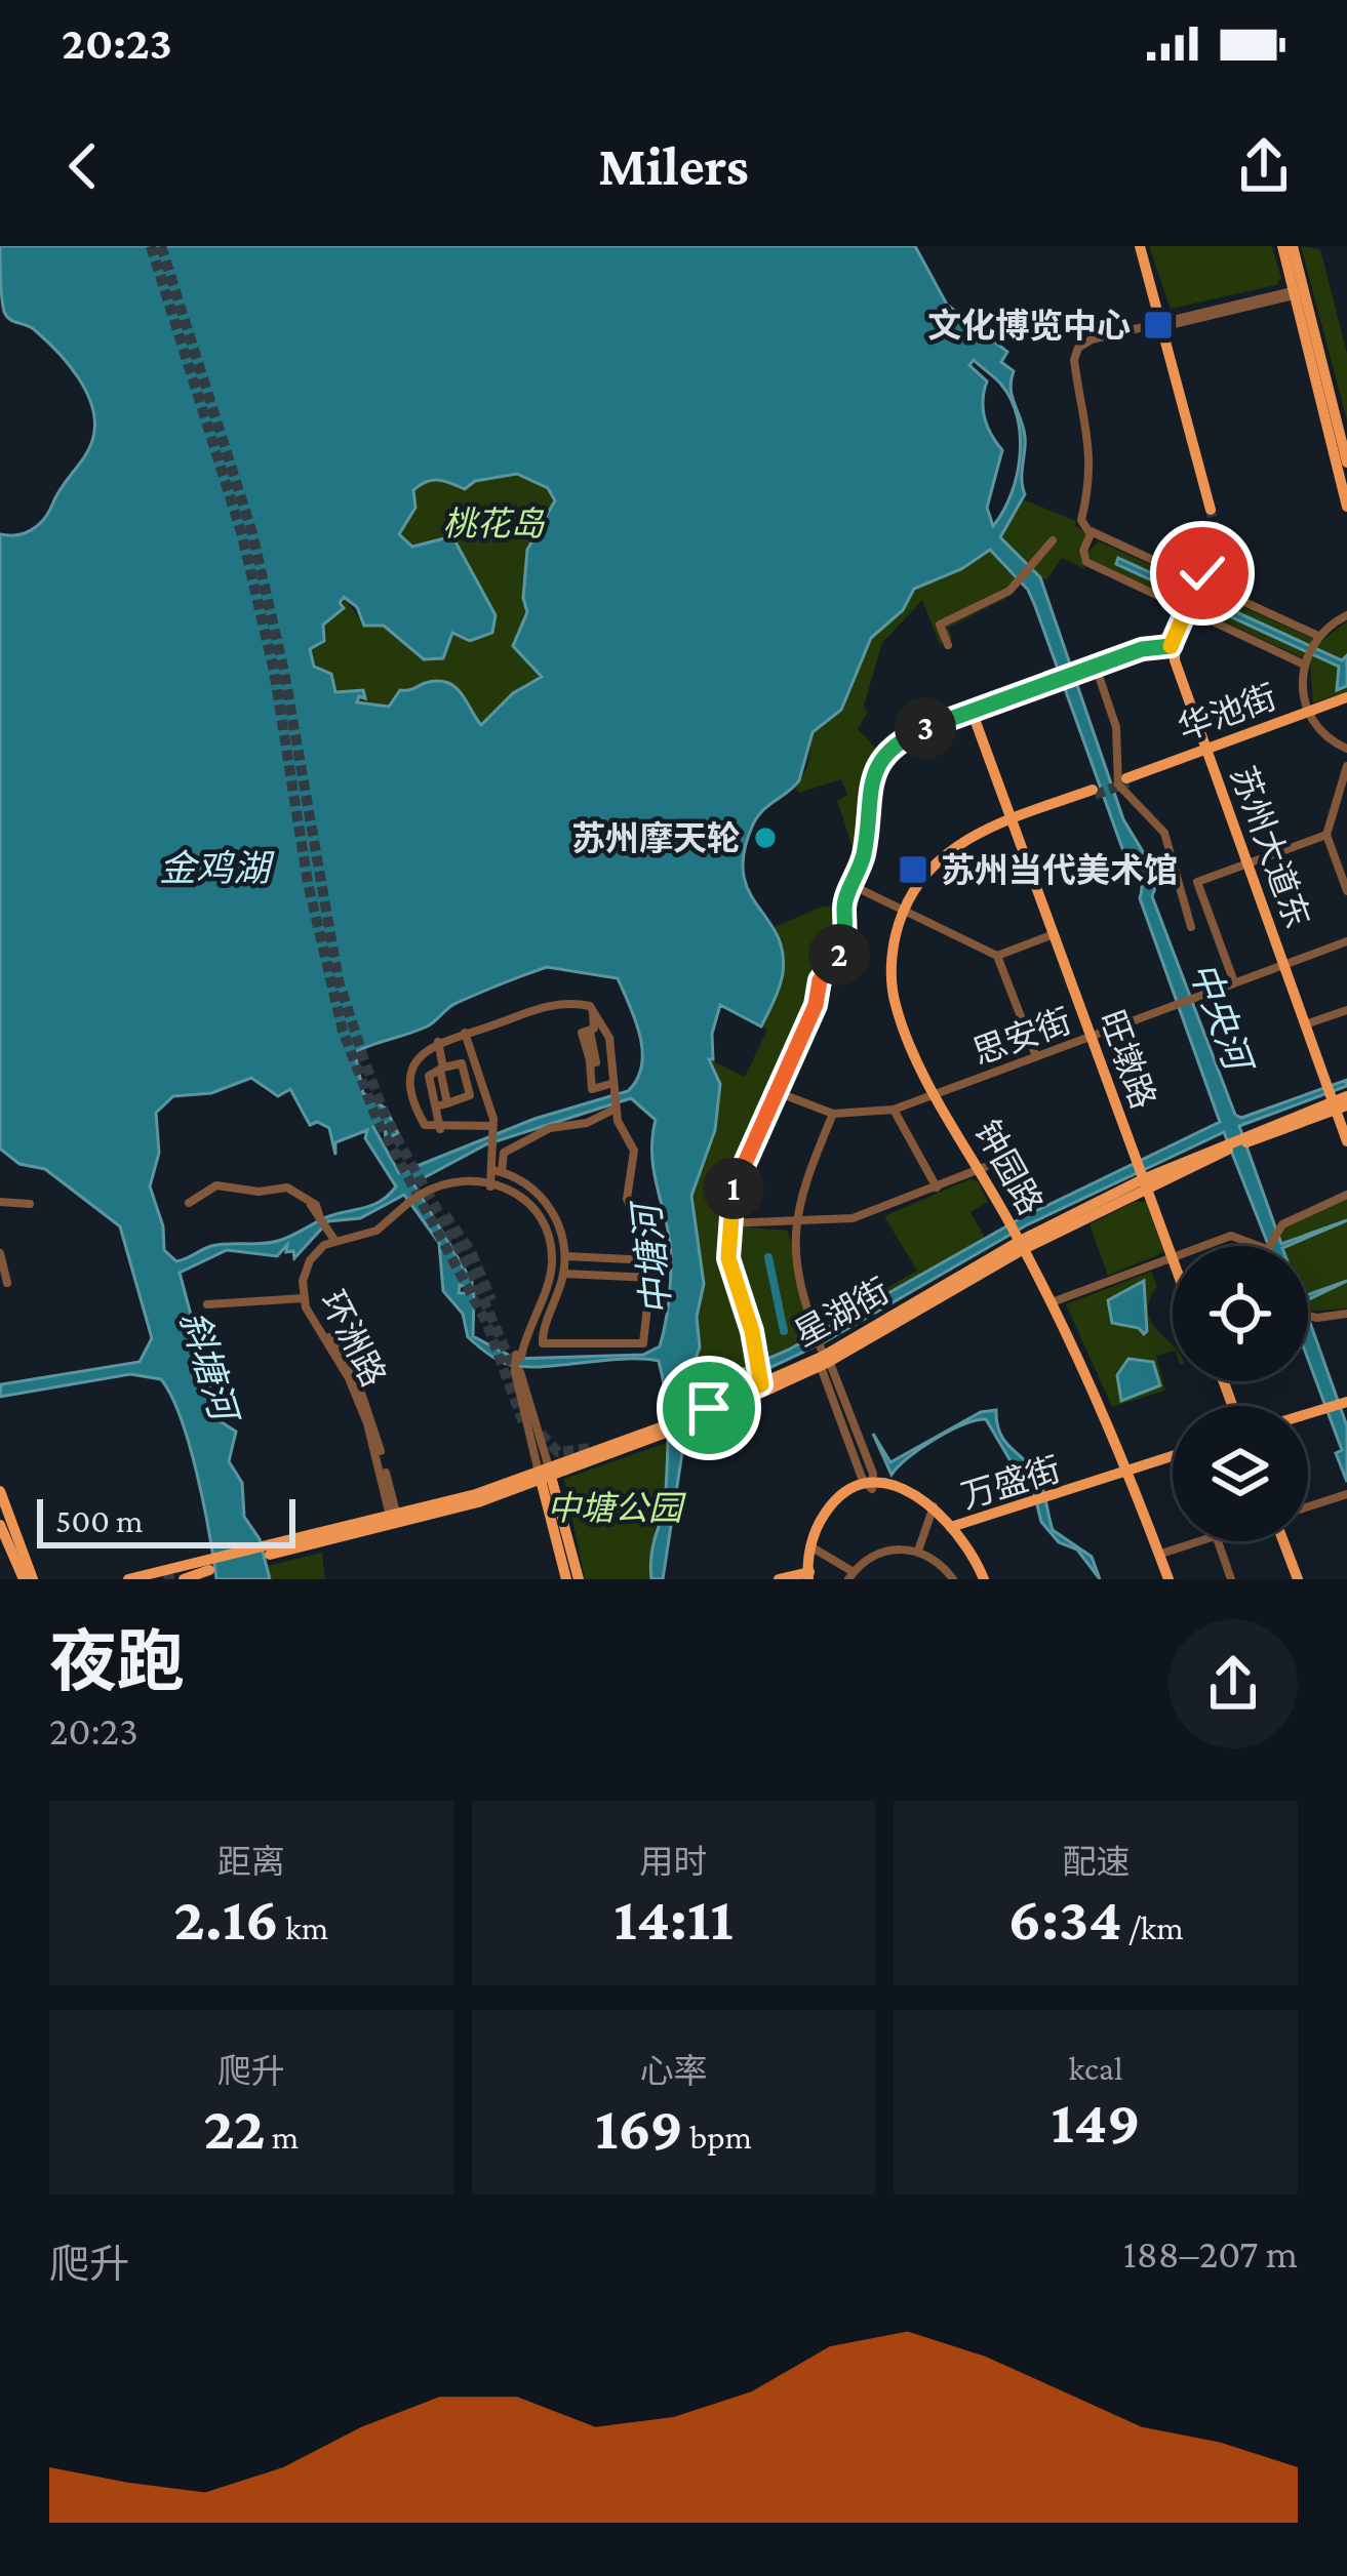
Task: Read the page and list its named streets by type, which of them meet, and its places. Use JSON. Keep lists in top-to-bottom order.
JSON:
{
  "streets": {
    "main road": [
      "华池街",
      "苏州大道东",
      "旺墩路",
      "钟园路",
      "星湖街",
      "万盛街"
    ],
    "street": ["思安街", "环洲路"]
  },
  "crossings": [
    ["华池街", "苏州大道东"],
    ["苏州大道东", "思安街"],
    ["苏州大道东", "星湖街"],
    ["思安街", "旺墩路"],
    ["思安街", "钟园路"],
    ["旺墩路", "钟园路"],
    ["旺墩路", "星湖街"],
    ["钟园路", "星湖街"],
    ["钟园路", "万盛街"],
    ["星湖街", "环洲路"]
  ],
  "water": [
    "金鸡湖",
    "中央河",
    "中塘河",
    "斜塘河"
  ],
  "parks": ["桃花岛", "中塘公园"],
  "places": {
    "transit": ["文化博览中心", "苏州当代美术馆"],
    "other": ["苏州摩天轮"]
  },
  "scale_bar": "500 m",
  "page": {
    "status": "20:23",
    "header": "Milers",
    "pins": ["3", "2", "1"],
    "scale": "500 m",
    "heading": ["夜跑", "20:23"],
    "stats": [
      ["距离", "2.16 km"],
      ["用时", "14:11"],
      ["配速", "6:34 /km"],
      ["爬升", "22 m"],
      ["心率", "169 bpm"],
      ["kcal", "149"]
    ],
    "chart": ["爬升", "188–207 m"]
  }
}
